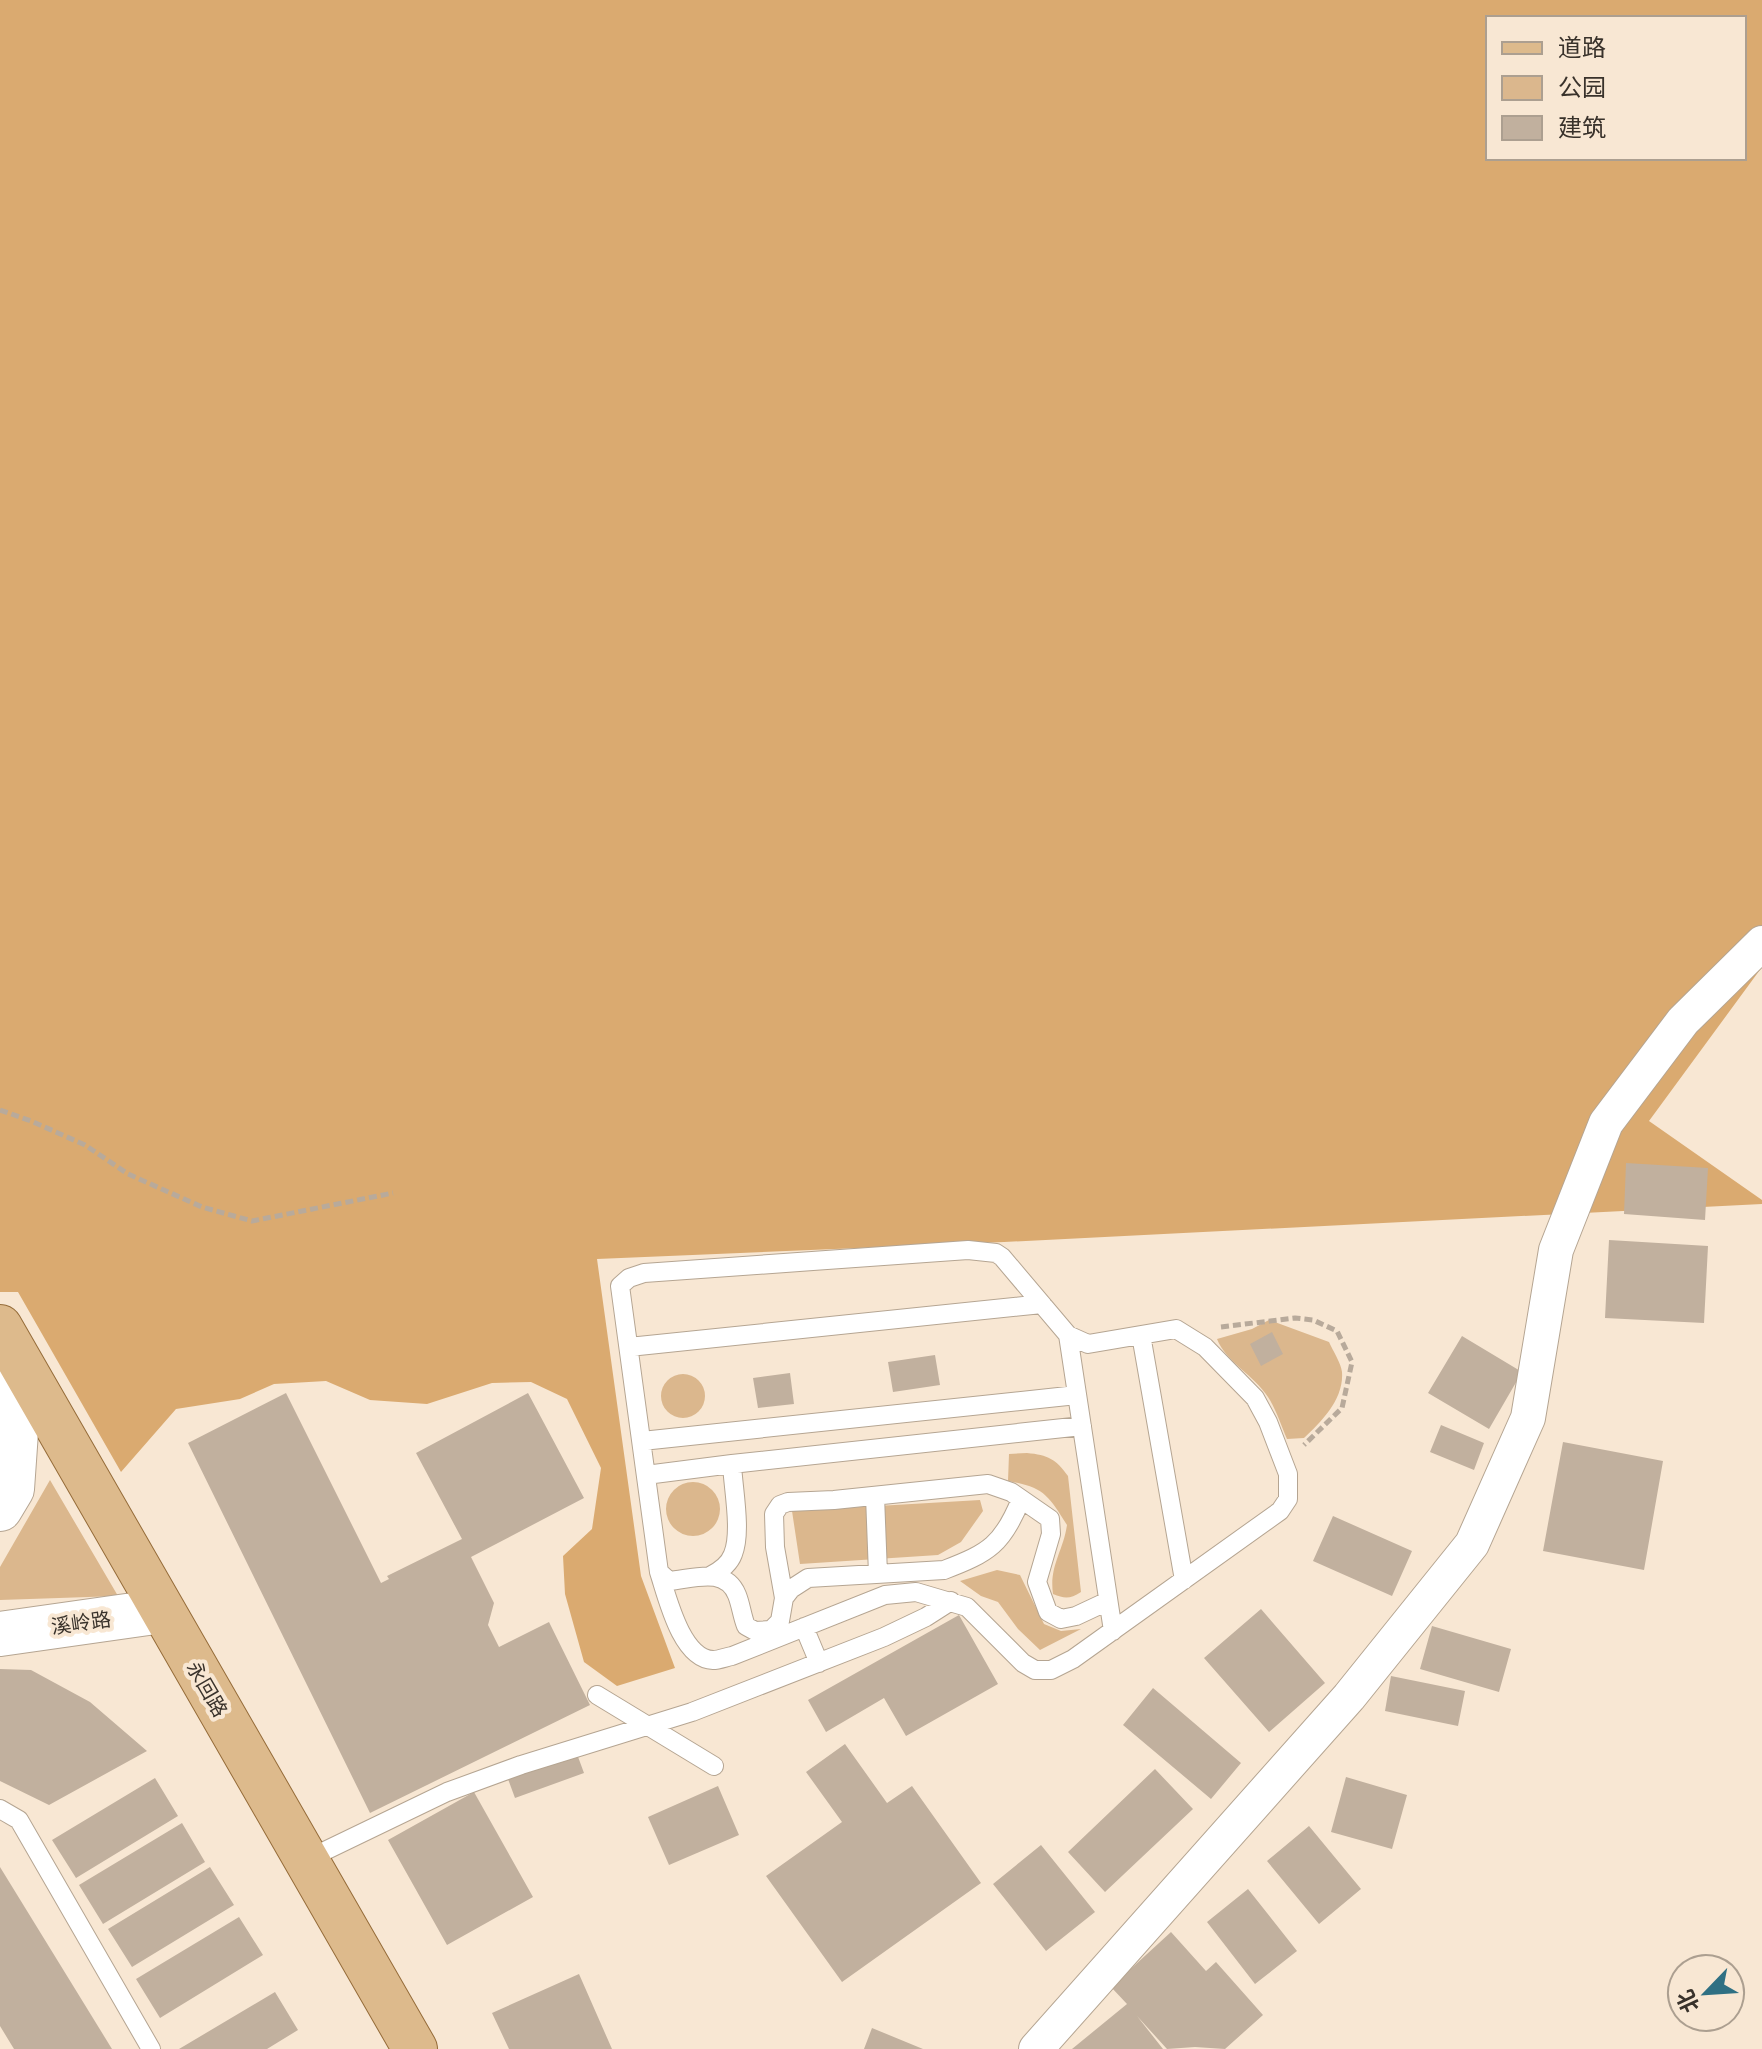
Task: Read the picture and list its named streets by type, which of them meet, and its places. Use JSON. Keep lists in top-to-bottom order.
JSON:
{
  "streets": {
    "main road": ["永回路"],
    "street": ["溪岭路"]
  },
  "crossings": [
    ["溪岭路", "永回路"]
  ],
  "legend": ["道路", "公园", "建筑"],
  "north": "bottom left"
}
